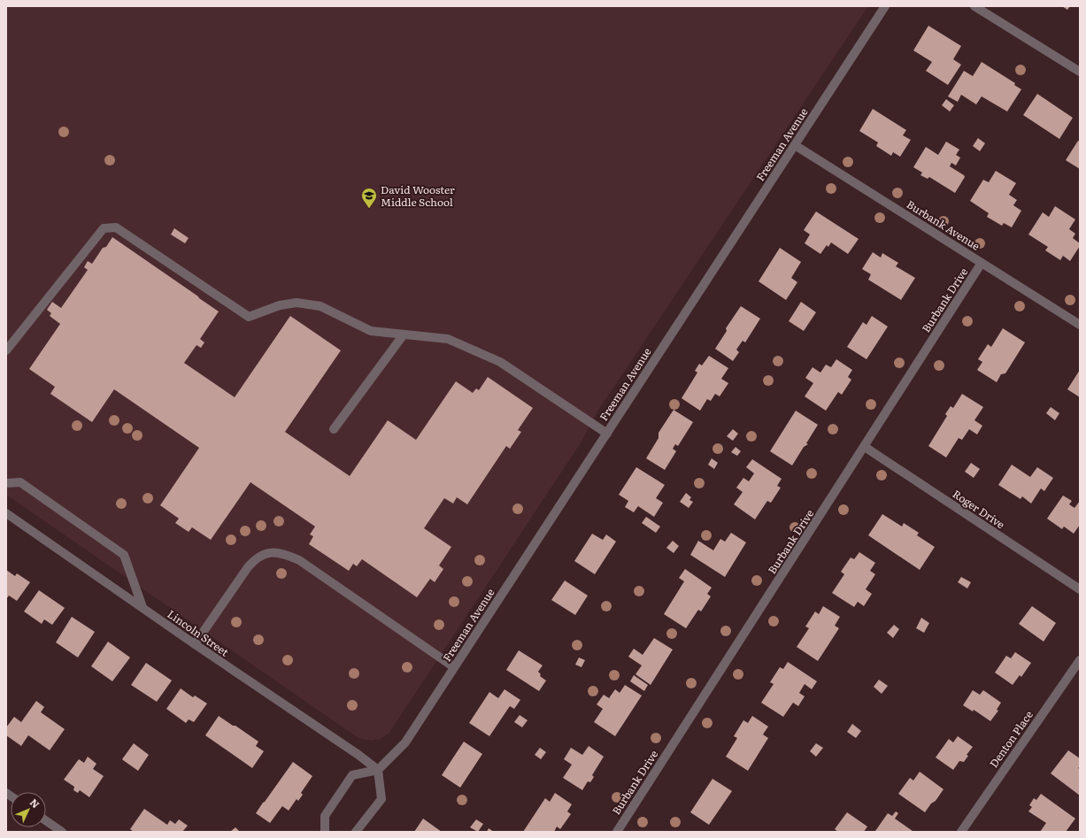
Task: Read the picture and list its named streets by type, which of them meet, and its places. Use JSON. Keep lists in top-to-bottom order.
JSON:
{
  "streets": {
    "street": [
      "Freeman Avenue",
      "Burbank Avenue",
      "Burbank Drive",
      "Roger Drive",
      "Lincoln Street",
      "Denton Place"
    ]
  },
  "crossings": [
    ["Freeman Avenue", "Burbank Avenue"],
    ["Freeman Avenue", "Lincoln Street"],
    ["Burbank Avenue", "Burbank Drive"],
    ["Burbank Drive", "Roger Drive"]
  ],
  "places": {
    "school or university": ["David Wooster Middle School"]
  },
  "north": "top right"
}
